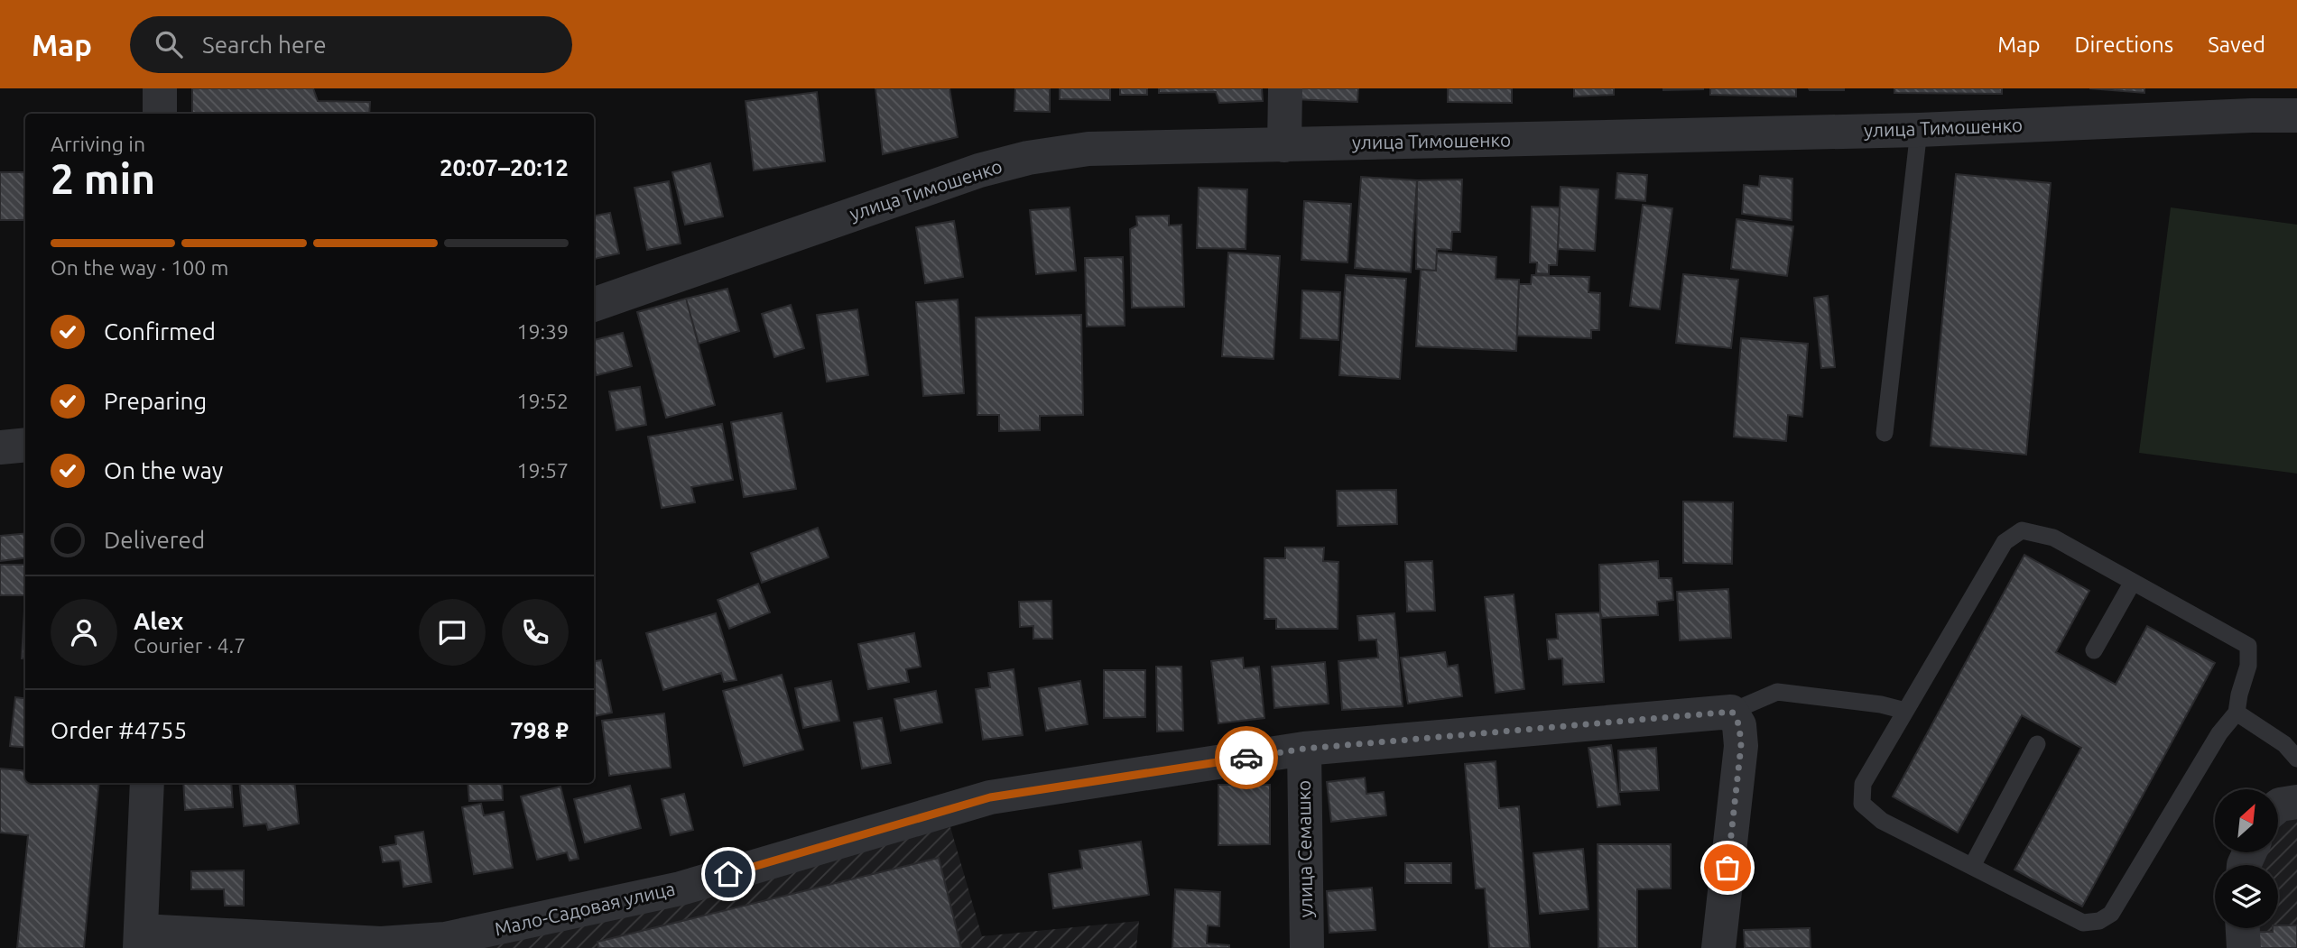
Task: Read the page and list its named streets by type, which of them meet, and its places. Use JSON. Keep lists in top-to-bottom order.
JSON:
{
  "streets": {
    "street": ["улица Тимошенко", "улица Семашко", "Мало-Садовая улица"]
  },
  "crossings": [
    ["улица Семашко", "Мало-Садовая улица"]
  ],
  "north": "top right",
  "page": {
    "header": "Map",
    "search": "Search here",
    "nav": ["Map", "Directions", "Saved"],
    "heading": ["2 min", "Arriving in", "20:07–20:12"],
    "panel": [
      "Alex",
      "Courier · 4.7",
      "Order #4755",
      "798 ₽"
    ],
    "bar": "On the way · 100 m",
    "list": [
      ["Confirmed", "19:39"],
      ["Preparing", "19:52"],
      ["On the way", "19:57"],
      "Delivered"
    ]
  }
}
